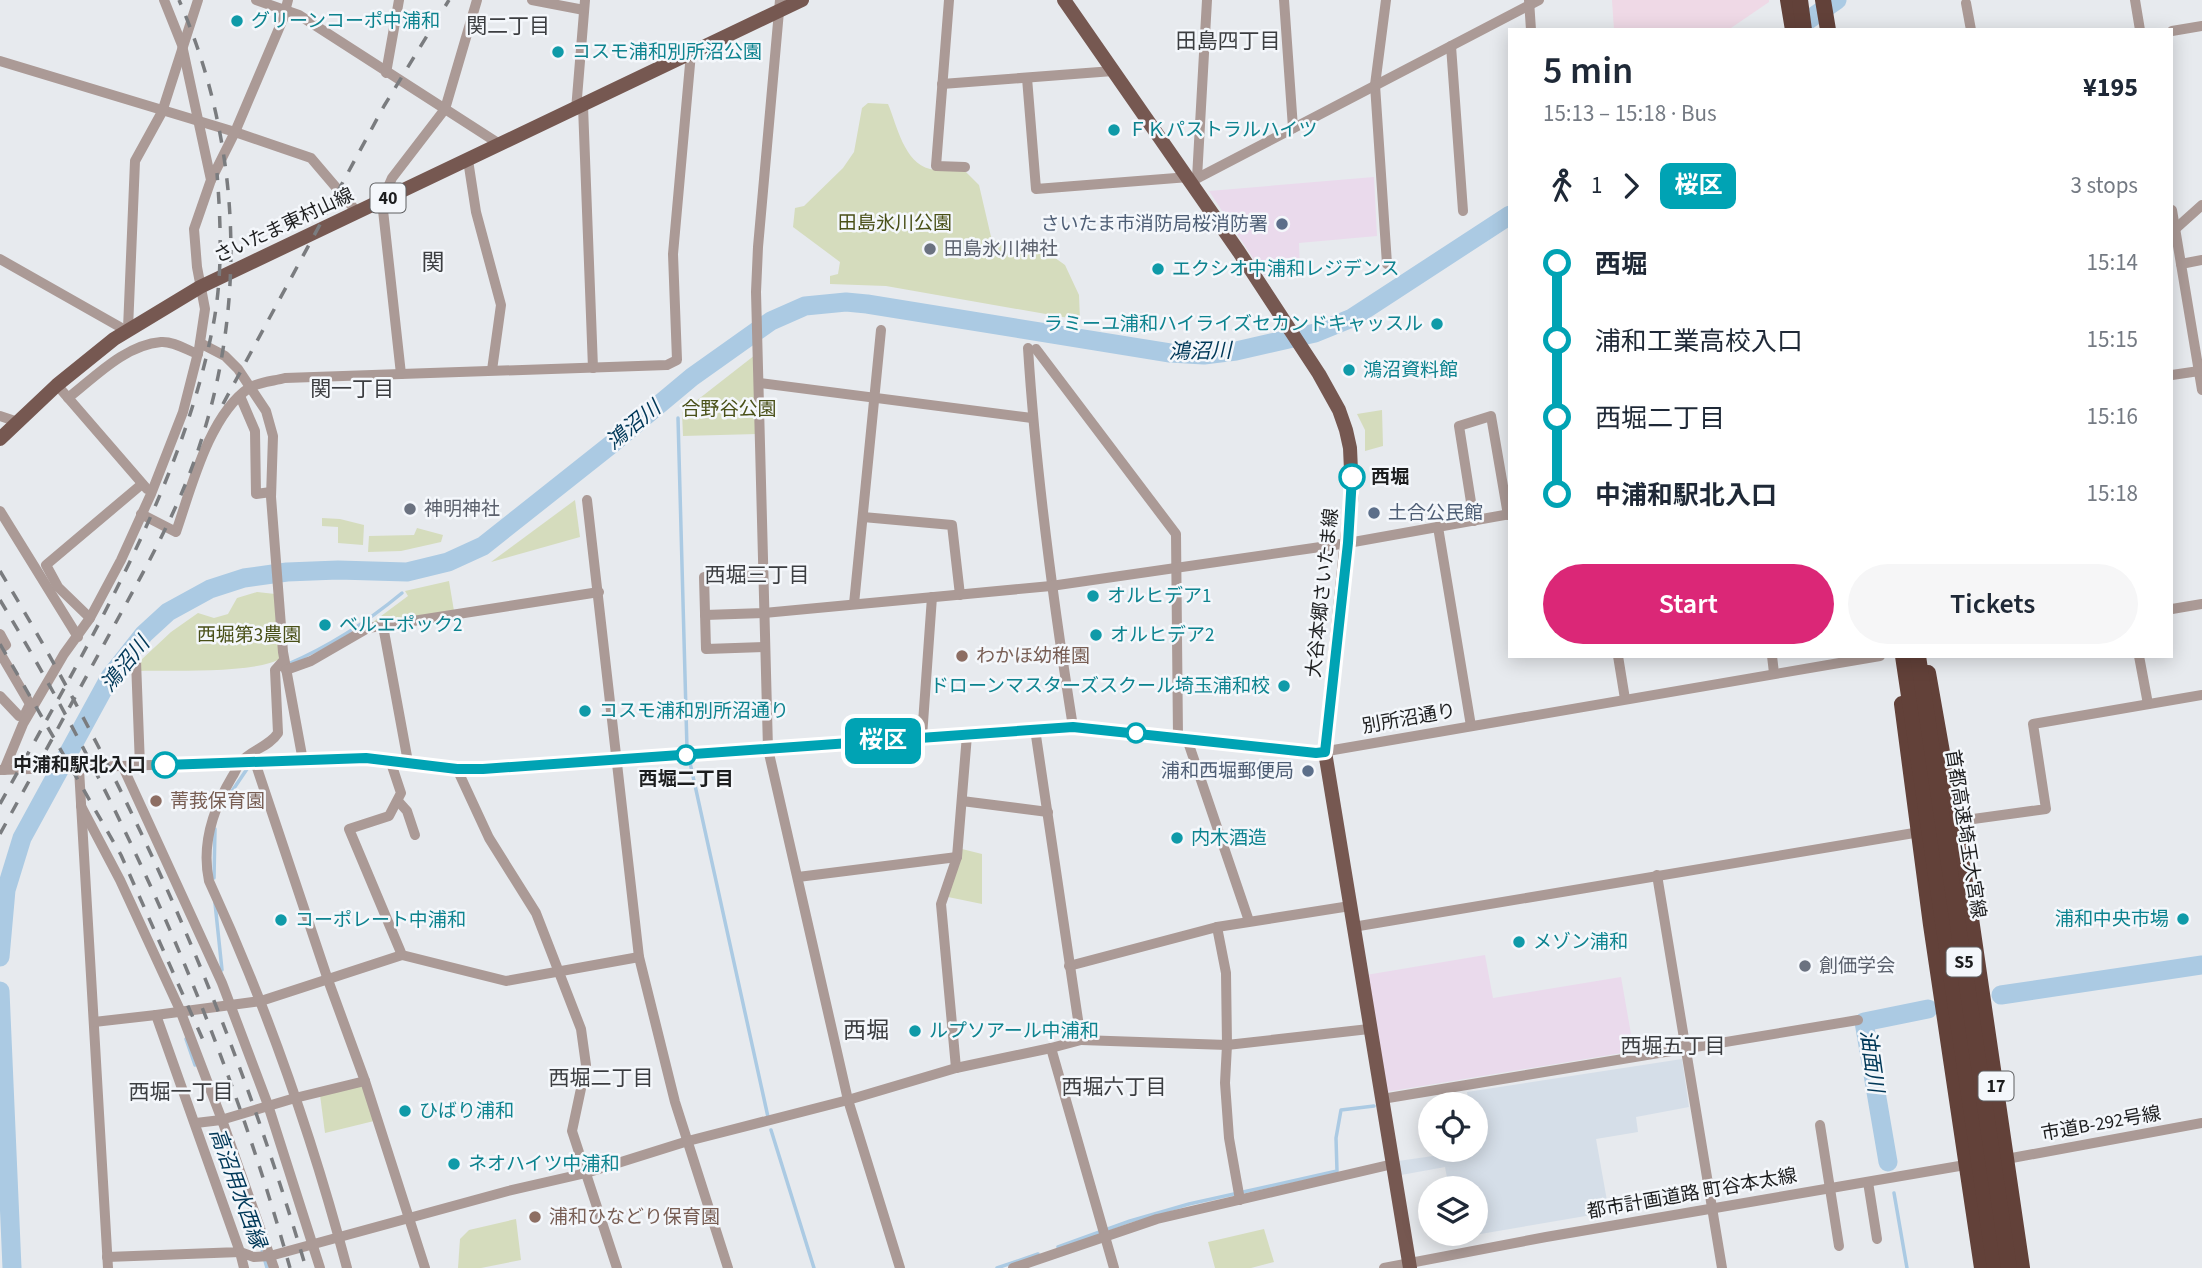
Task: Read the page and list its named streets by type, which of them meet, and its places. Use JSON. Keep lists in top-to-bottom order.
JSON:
{
  "streets": {
    "highway": ["首都高速埼玉大宮線", "S5", "17"],
    "main road": ["40", "さいたま東村山線", "大谷本郷さいたま線"],
    "street": ["別所沼通り", "市道B-292号線", "都市計画道路 町谷本太線"]
  },
  "crossings": [
    ["大谷本郷さいたま線", "別所沼通り"],
    ["大谷本郷さいたま線", "都市計画道路 町谷本太線"],
    ["17", "市道B-292号線"],
    ["17", "都市計画道路 町谷本太線"],
    ["市道B-292号線", "都市計画道路 町谷本太線"]
  ],
  "districts": [
    "関二丁目",
    "田島四丁目",
    "関",
    "関一丁目",
    "西堀三丁目",
    "西堀",
    "西堀五丁目",
    "西堀二丁目",
    "西堀六丁目",
    "西堀一丁目"
  ],
  "water": ["鴻沼川", "油面川", "高沼用水西縁"],
  "parks": ["田島氷川公園", "合野谷公園", "西堀第3農園"],
  "places": [
    "グリーンコーポ中浦和",
    "コスモ浦和別所沼公園",
    "ＦＫパストラルハイツ",
    "さいたま市消防局桜消防署",
    "田島氷川神社",
    "エクシオ中浦和レジデンス",
    "ラミーユ浦和ハイライズセカンドキャッスル",
    "鴻沼資料館",
    "西堀",
    "神明神社",
    "土合公民館",
    "オルヒデア1",
    "ベルエポック2",
    "オルヒデア2",
    "わかほ幼稚園",
    "ドローンマスターズスクール埼玉浦和校",
    "コスモ浦和別所沼通り",
    "西堀二丁目",
    "中浦和駅北入口",
    "浦和西堀郵便局",
    "菁莪保育園",
    "内木酒造",
    "浦和中央市場",
    "コーポレート中浦和",
    "メゾン浦和",
    "創価学会",
    "ルプソアール中浦和",
    "ひばり浦和",
    "ネオハイツ中浦和",
    "浦和ひなどり保育園"
  ],
  "lines": ["bus line 桜区"],
  "page": {
    "on_map": "桜区",
    "heading": ["5 min", "15:13 – 15:18 · Bus", "¥195"],
    "legs": ["1", "桜区", "3 stops"],
    "list": [
      {
        "name": "西堀",
        "value": "15:14"
      },
      {
        "name": "浦和工業高校入口",
        "value": "15:15"
      },
      {
        "name": "西堀二丁目",
        "value": "15:16"
      },
      {
        "name": "中浦和駅北入口",
        "value": "15:18"
      }
    ],
    "buttons": ["Start", "Tickets"]
  }
}
